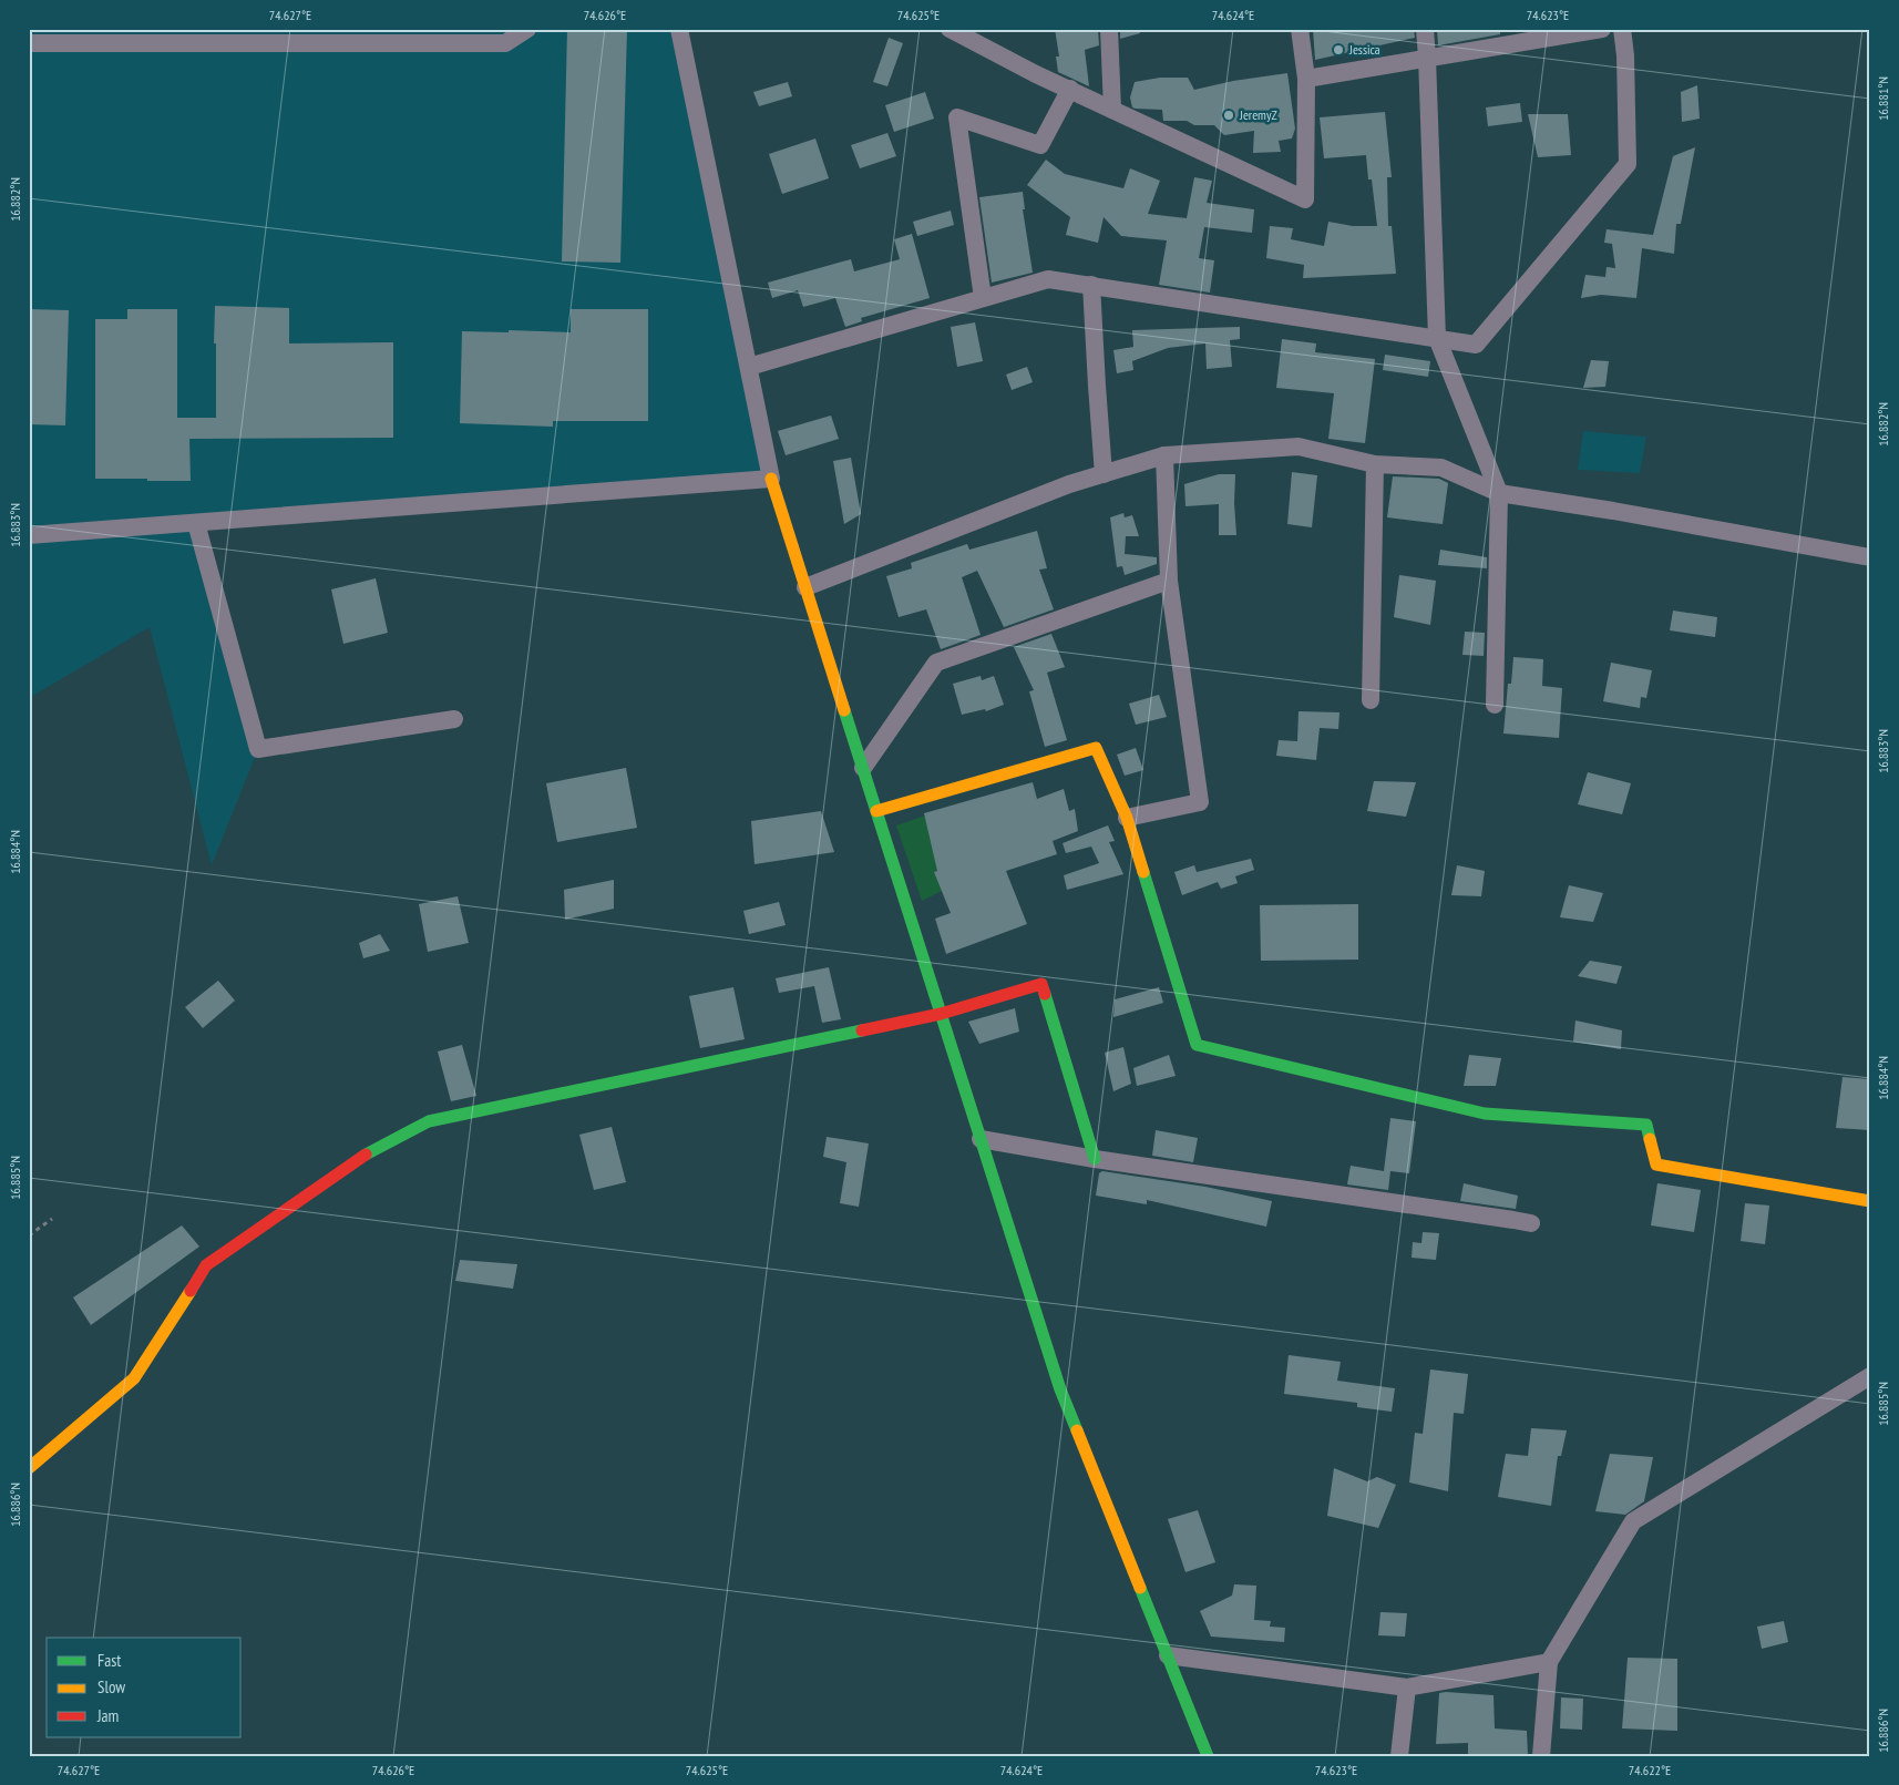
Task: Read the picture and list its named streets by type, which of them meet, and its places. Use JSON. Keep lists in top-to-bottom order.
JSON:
{
  "places": ["Jessica", "JeremyZ"],
  "legend": ["Fast", "Slow", "Jam"],
  "coordinates": [
    "74.627°E",
    "74.626°E",
    "74.625°E",
    "74.624°E",
    "74.623°E",
    "16.881°N",
    "16.882°N",
    "16.883°N",
    "16.884°N",
    "16.885°N",
    "16.886°N",
    "74.622°E"
  ]
}
